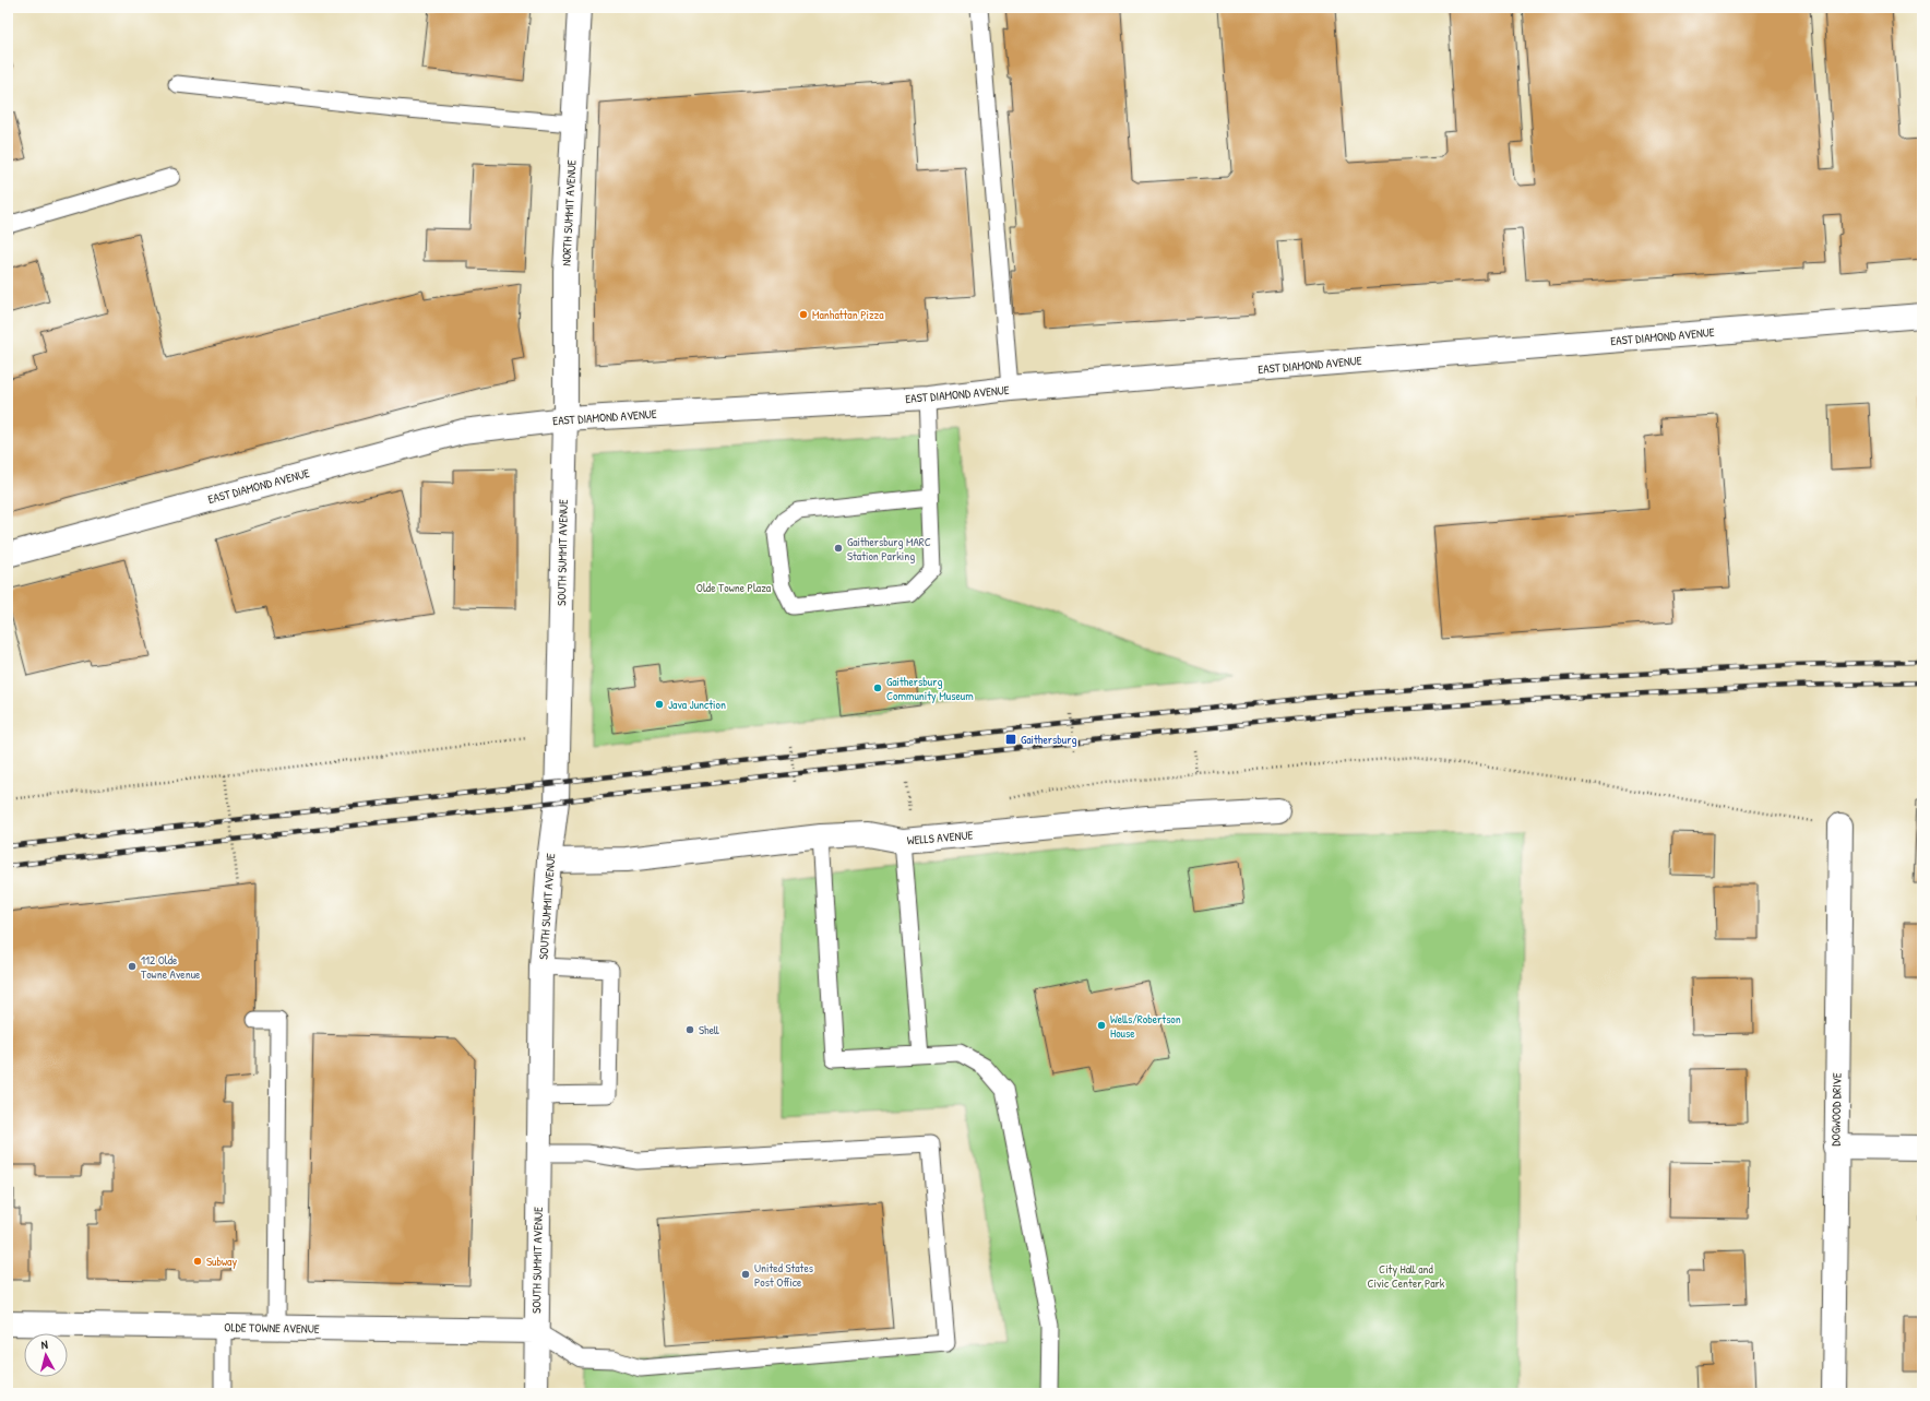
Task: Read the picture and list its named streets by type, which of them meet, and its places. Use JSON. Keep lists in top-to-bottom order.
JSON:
{
  "streets": {
    "street": [
      "NORTH SUMMIT AVENUE",
      "EAST DIAMOND AVENUE",
      "SOUTH SUMMIT AVENUE",
      "WELLS AVENUE",
      "DOGWOOD DRIVE",
      "OLDE TOWNE AVENUE"
    ]
  },
  "crossings": [
    ["NORTH SUMMIT AVENUE", "EAST DIAMOND AVENUE"],
    ["NORTH SUMMIT AVENUE", "SOUTH SUMMIT AVENUE"],
    ["EAST DIAMOND AVENUE", "SOUTH SUMMIT AVENUE"],
    ["SOUTH SUMMIT AVENUE", "WELLS AVENUE"],
    ["SOUTH SUMMIT AVENUE", "OLDE TOWNE AVENUE"]
  ],
  "parks": ["Olde Towne Plaza", "City Hall and Civic Center Park"],
  "places": {
    "other": [
      "Manhattan Pizza",
      "Gaithersburg MARC Station Parking",
      "Gaithersburg Community Museum",
      "Java Junction",
      "112 Olde Towne Avenue",
      "Wells/Robertson House",
      "Shell",
      "Subway",
      "United States Post Office"
    ],
    "transit": ["Gaithersburg"]
  },
  "north": "top"
}
